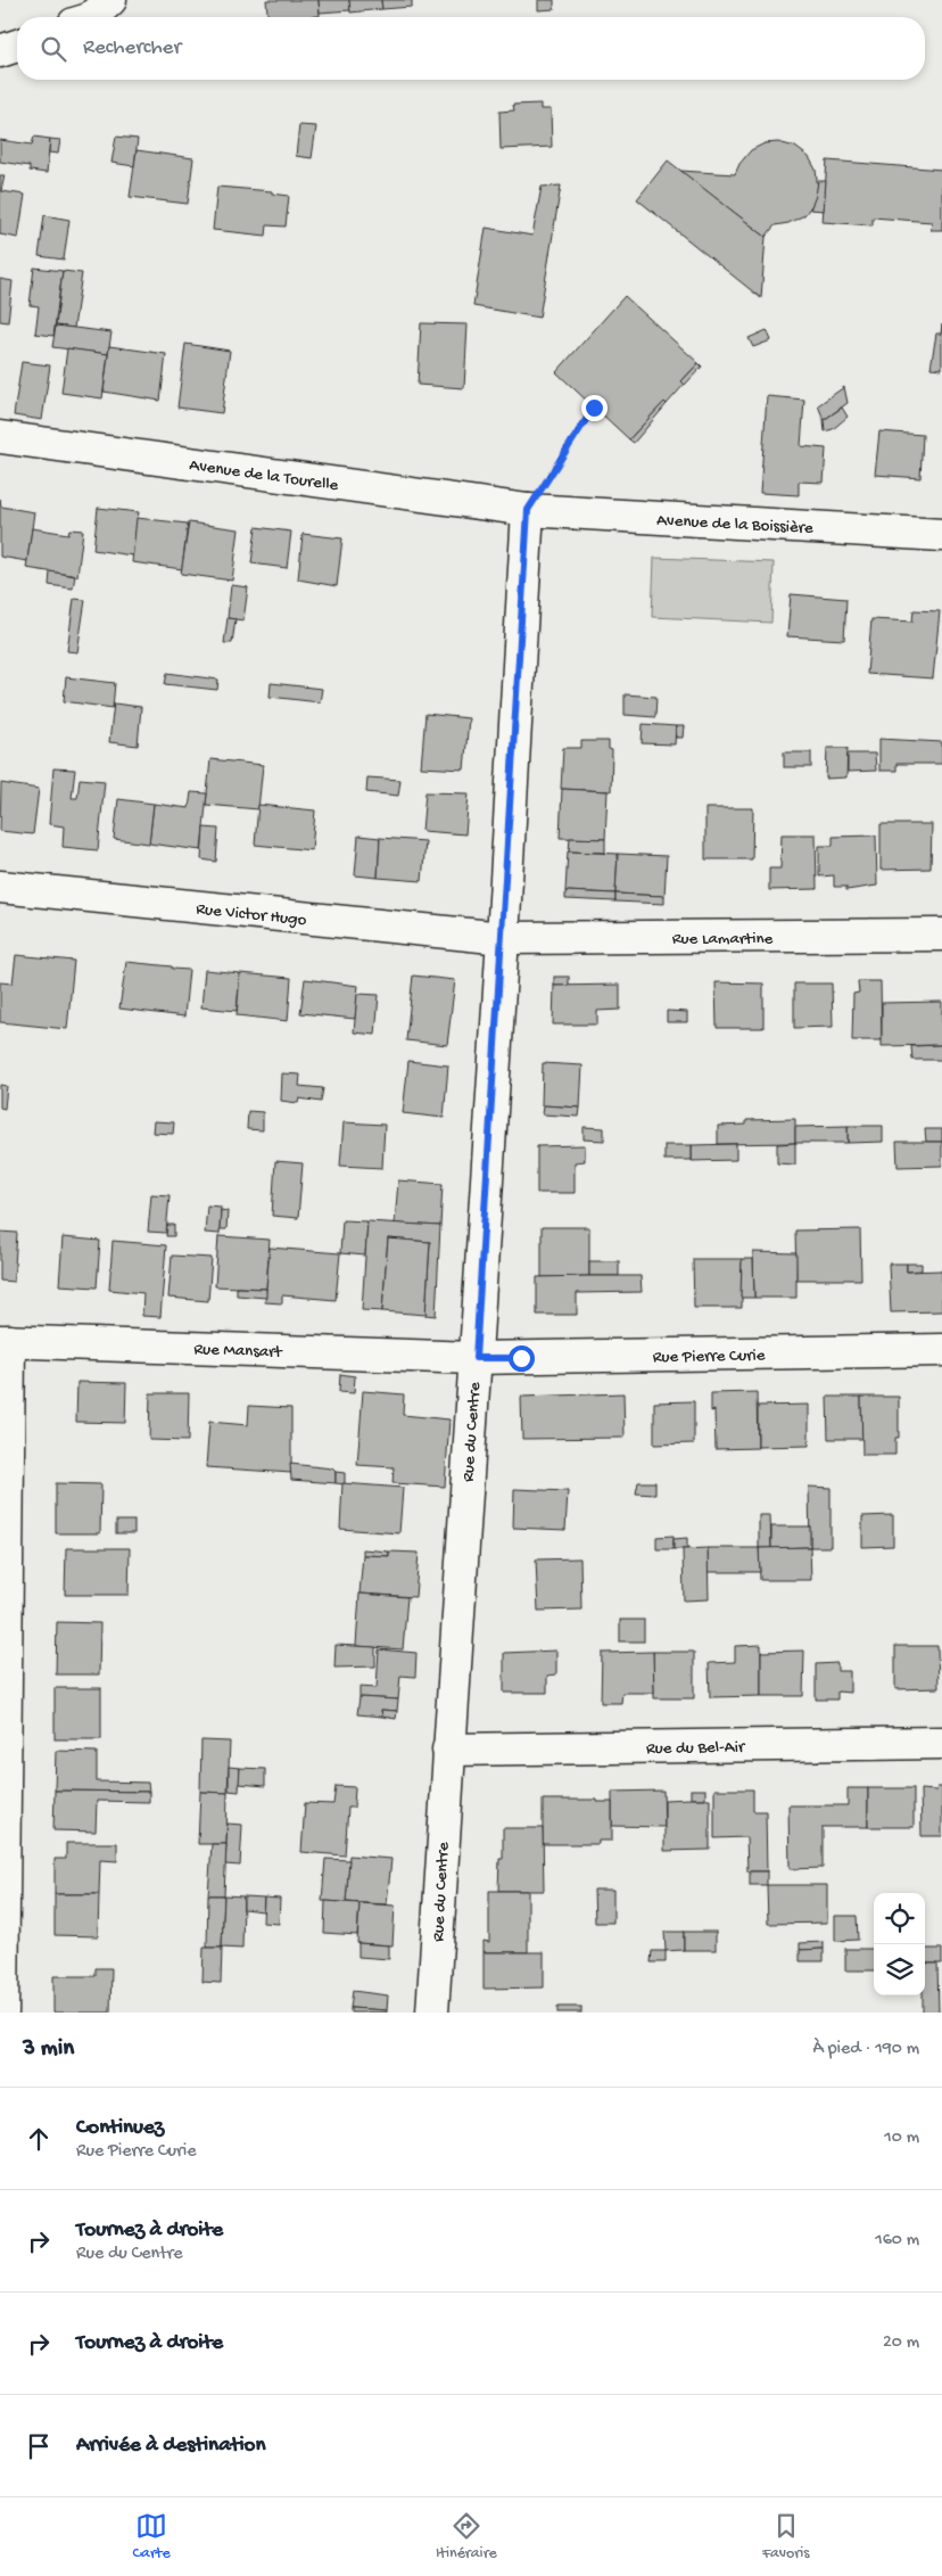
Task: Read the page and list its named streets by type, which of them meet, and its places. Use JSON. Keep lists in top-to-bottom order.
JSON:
{
  "streets": {
    "street": [
      "Avenue de la Tourelle",
      "Avenue de la Boissière",
      "Rue Victor Hugo",
      "Rue Lamartine",
      "Rue Mansart",
      "Rue Pierre Curie",
      "Rue du Centre",
      "Rue du Bel-Air"
    ]
  },
  "crossings": [
    ["Avenue de la Tourelle", "Avenue de la Boissière"],
    ["Avenue de la Tourelle", "Rue du Centre"],
    ["Avenue de la Boissière", "Rue du Centre"],
    ["Rue Victor Hugo", "Rue Lamartine"],
    ["Rue Victor Hugo", "Rue du Centre"],
    ["Rue Lamartine", "Rue du Centre"],
    ["Rue Mansart", "Rue Pierre Curie"],
    ["Rue Mansart", "Rue du Centre"],
    ["Rue Pierre Curie", "Rue du Centre"],
    ["Rue du Centre", "Rue du Bel-Air"]
  ],
  "page": {
    "search": "Rechercher",
    "heading": ["3 min", "À pied · 190 m"],
    "list": [
      ["Continuez", "Rue Pierre Curie", "10 m"],
      ["Tournez à droite", "Rue du Centre", "160 m"],
      ["Tournez à droite", "20 m"],
      "Arrivée à destination"
    ],
    "nav": ["Carte", "Itinéraire", "Favoris"]
  }
}
